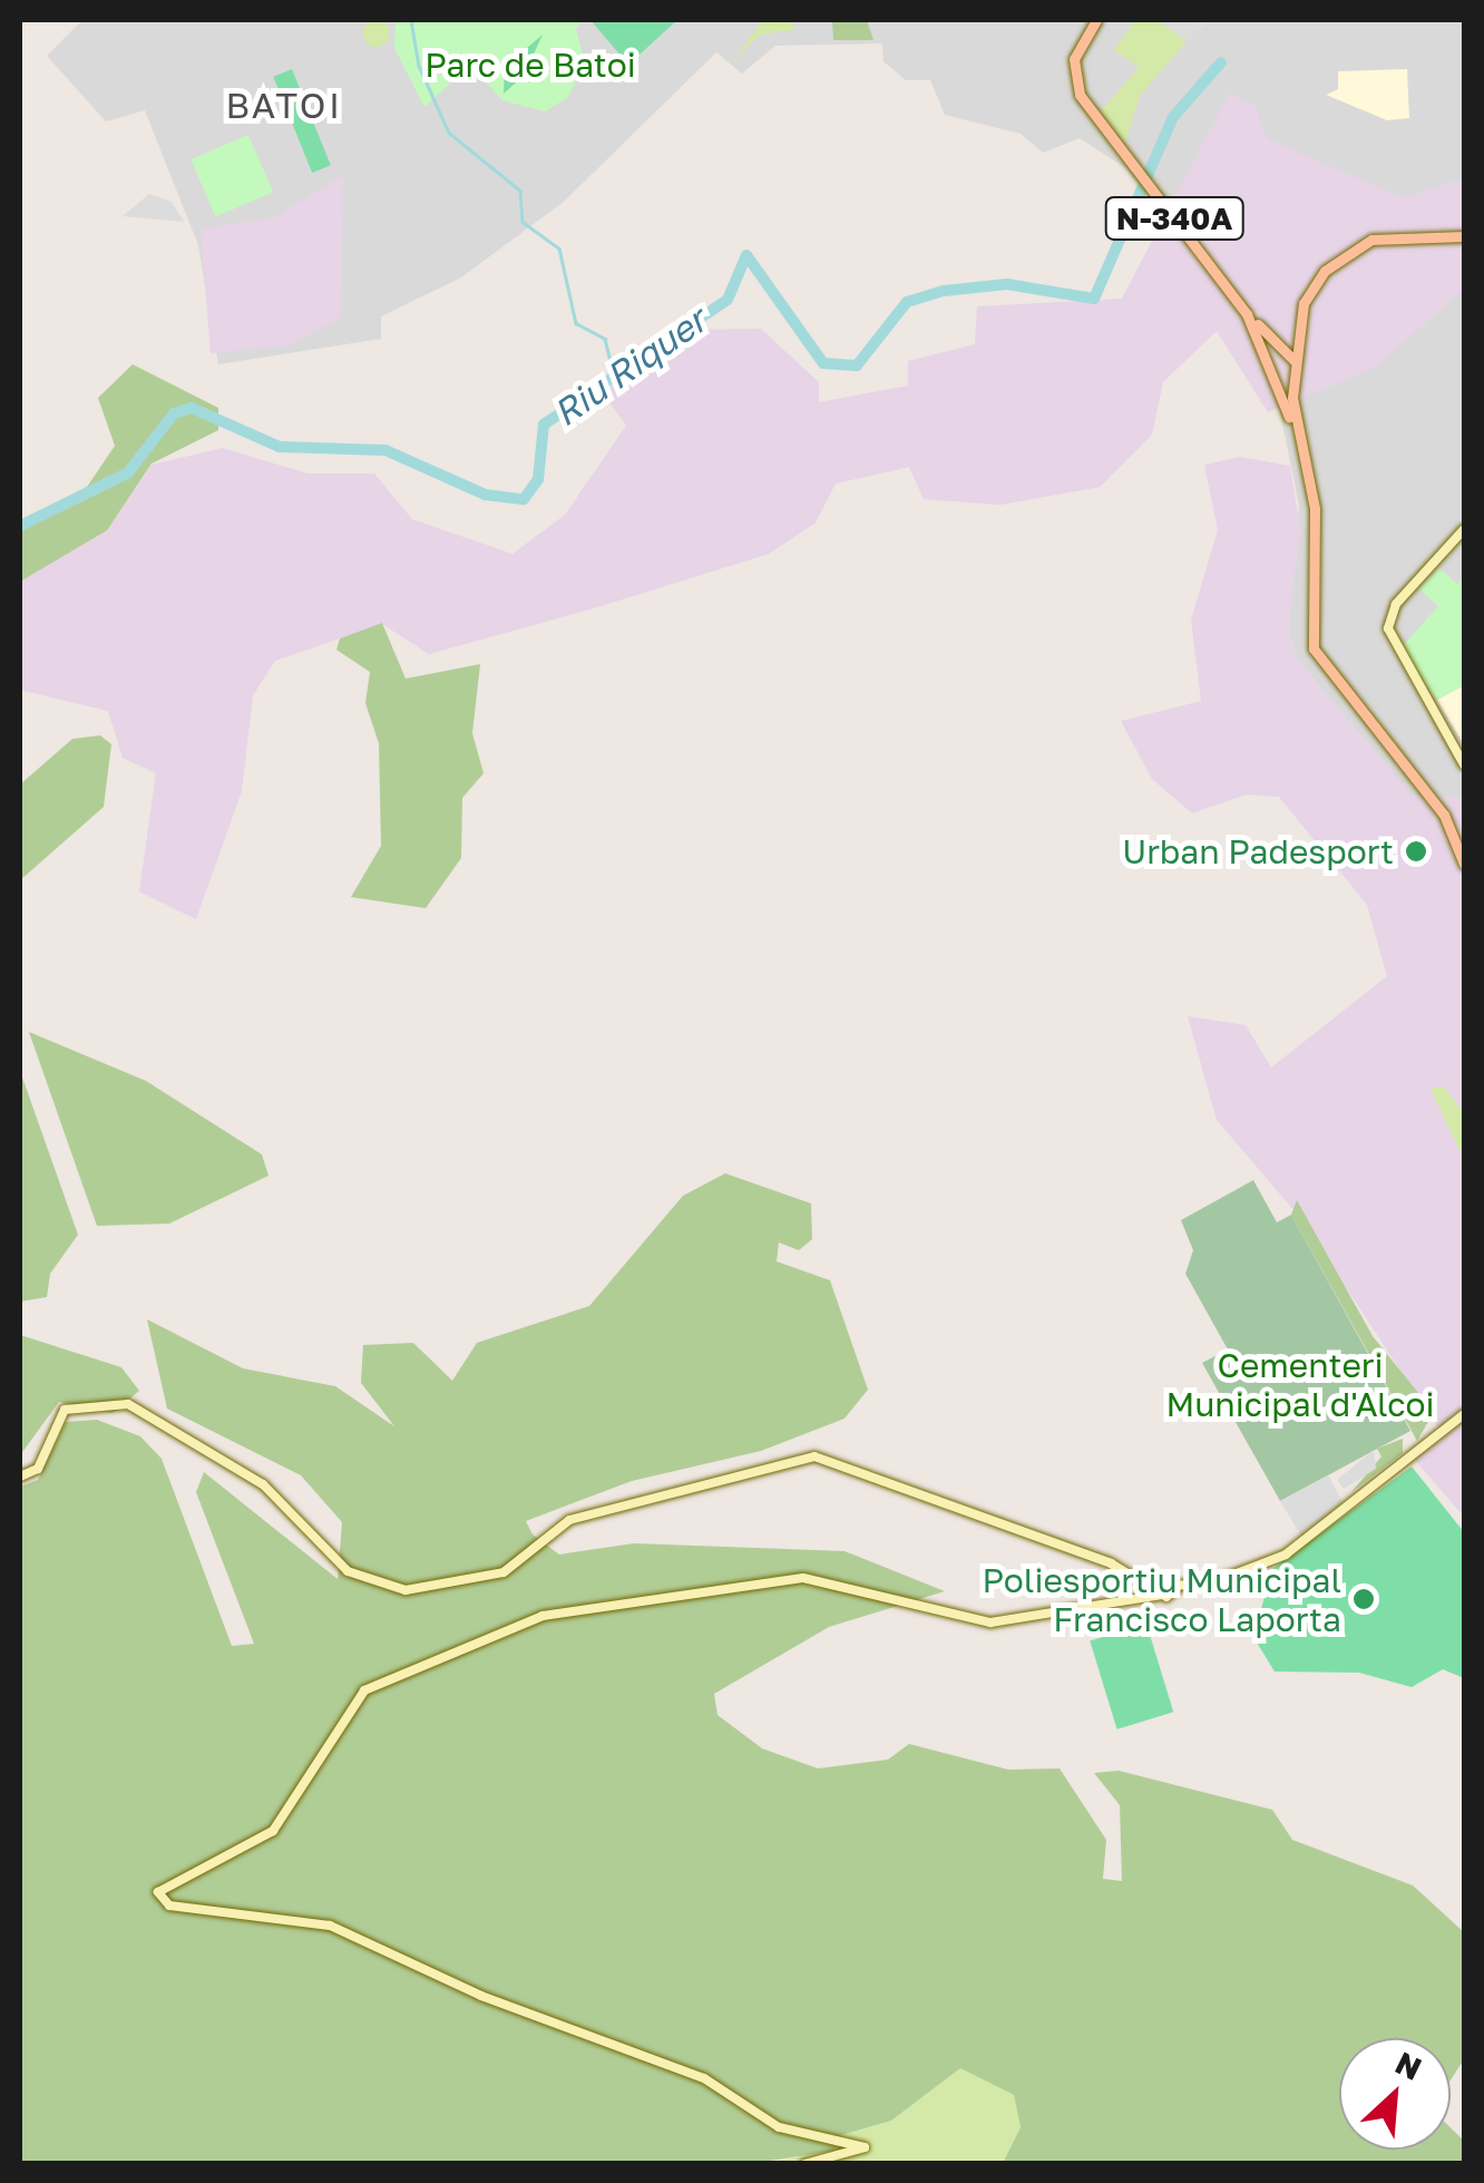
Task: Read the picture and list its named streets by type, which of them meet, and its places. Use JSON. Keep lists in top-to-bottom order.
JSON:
{
  "streets": {
    "main road": ["N-340A"]
  },
  "districts": ["BATOI"],
  "water": ["Riu Riquer"],
  "parks": ["Parc de Batoi", "Cementeri Municipal d'Alcoi"],
  "places": ["Urban Padesport", "Poliesportiu Municipal Francisco Laporta"],
  "north": "top right"
}
